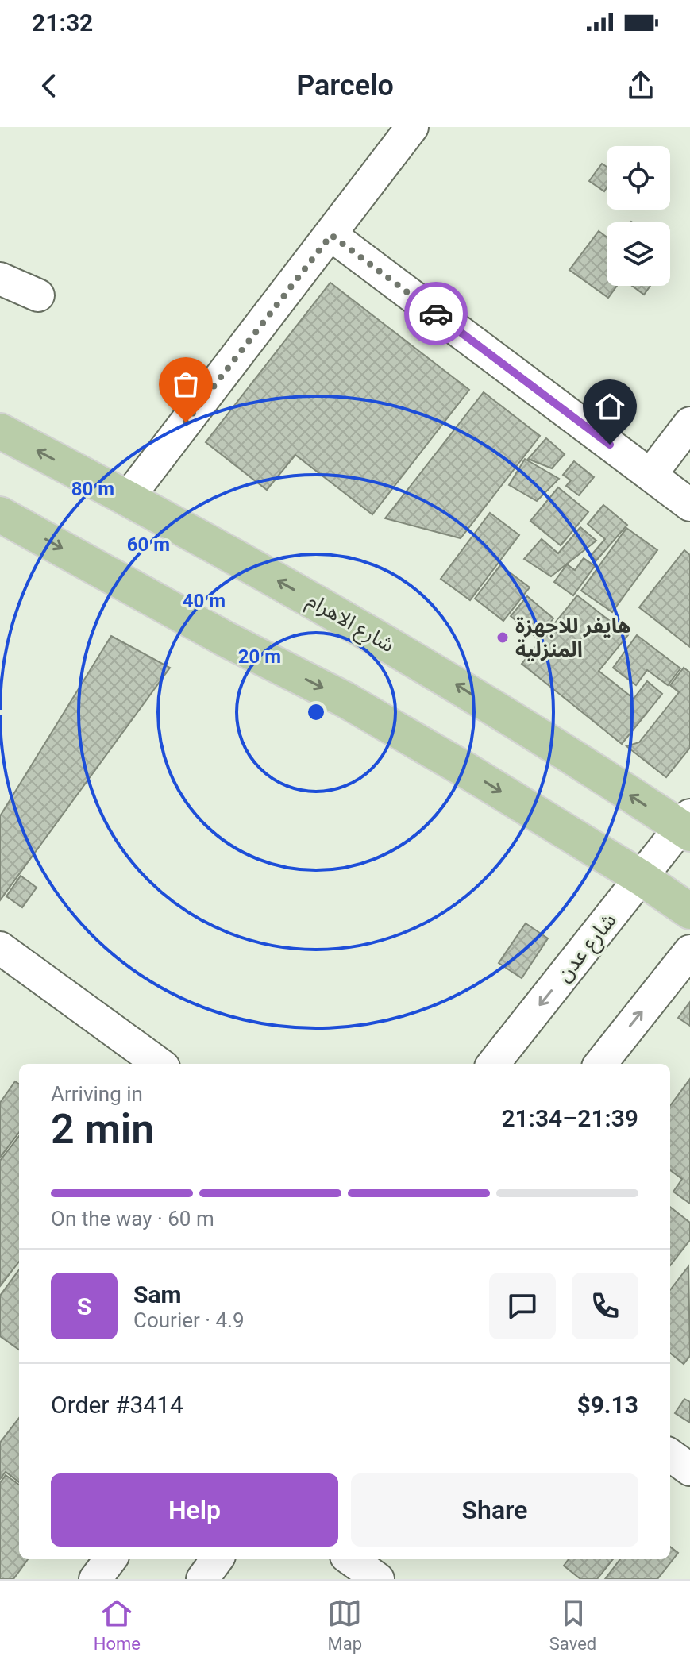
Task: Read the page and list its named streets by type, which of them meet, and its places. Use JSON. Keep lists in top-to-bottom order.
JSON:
{
  "streets": {
    "main road": ["شارع الاهرام"],
    "street": ["شارع عدن"]
  },
  "crossings": [
    ["شارع الاهرام", "شارع عدن"]
  ],
  "places": ["هايفر للاجهزة المنزلية"],
  "page": {
    "status": "21:32",
    "header": "Parcelo",
    "heading": ["2 min", "Arriving in", "21:34–21:39"],
    "panel": [
      "Sam",
      "Courier · 4.9",
      "Order #3414",
      "$9.13"
    ],
    "bar": "On the way · 60 m",
    "round": "S",
    "buttons": ["Help", "Share"],
    "tabs": ["Home", "Map", "Saved"]
  },
  "rings": [
    "80 m",
    "60 m",
    "40 m",
    "20 m"
  ]
}
